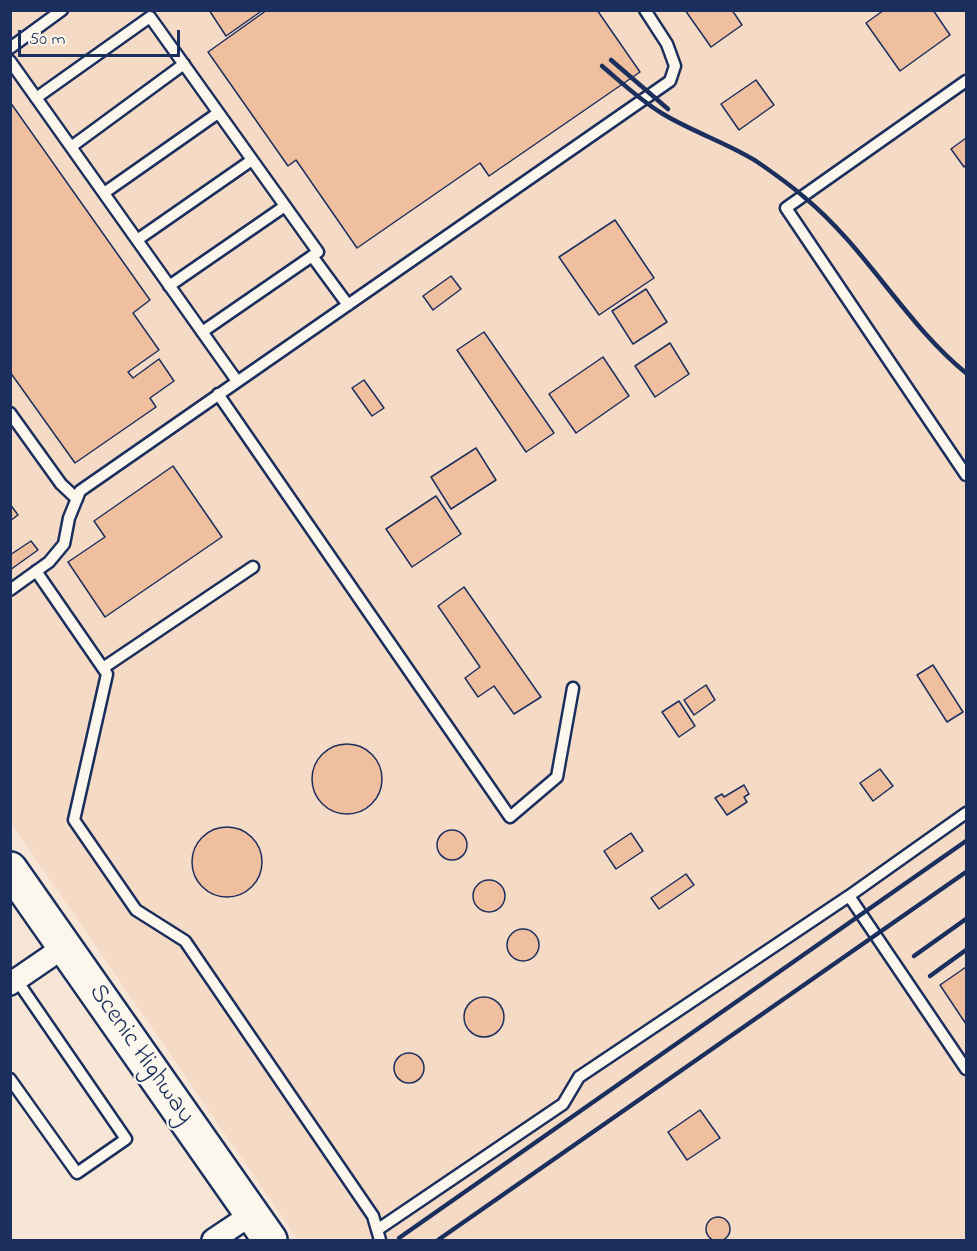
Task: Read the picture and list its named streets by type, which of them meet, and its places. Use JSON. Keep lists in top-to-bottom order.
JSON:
{
  "streets": {
    "main road": ["Scenic Highway"]
  },
  "scale_bar": "50 m"
}
